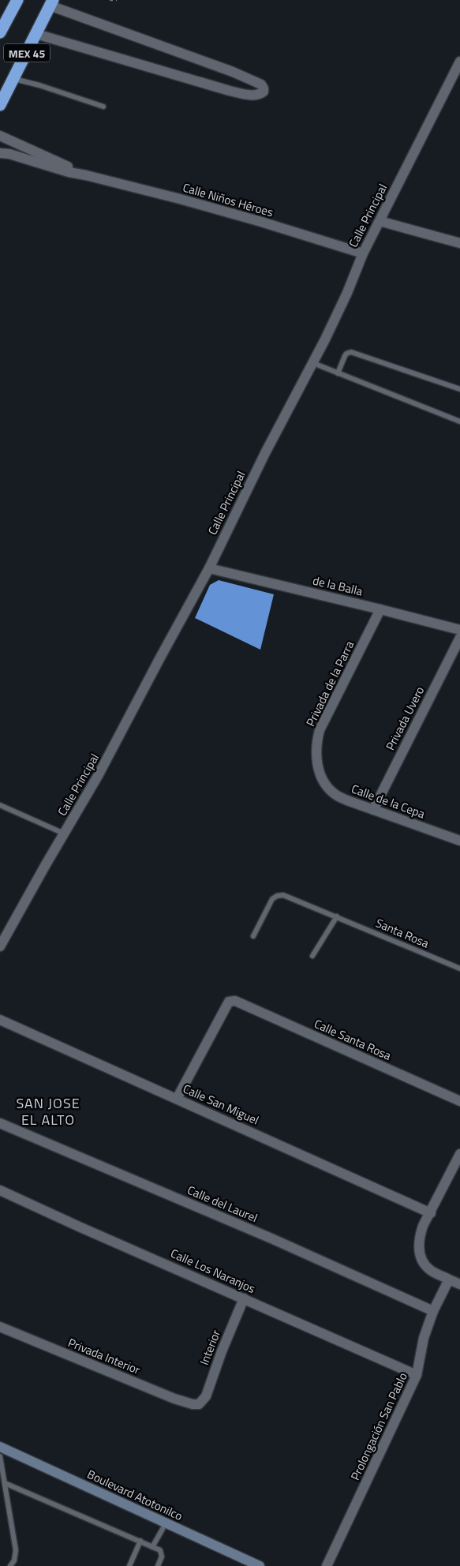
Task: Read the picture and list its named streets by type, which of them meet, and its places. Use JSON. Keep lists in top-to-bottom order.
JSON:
{
  "streets": {
    "highway": ["MEX 45"],
    "street": [
      "Calle Niños Héroes",
      "Calle Principal",
      "de la Balla",
      "Privada de la Parra",
      "Privada Uvero",
      "Calle de la Cepa",
      "Calle Santa Rosa",
      "Calle San Miguel",
      "Calle del Laurel",
      "Calle Los Naranjos",
      "Interior",
      "Privada Interior",
      "Prolongación San Pablo",
      "Boulevard Atotonilco"
    ],
    "lane": ["Santa Rosa"]
  },
  "crossings": [
    ["Calle Niños Héroes", "Calle Principal"],
    ["Calle Principal", "de la Balla"],
    ["de la Balla", "Privada de la Parra"],
    ["Privada de la Parra", "Calle de la Cepa"],
    ["Privada Uvero", "Calle de la Cepa"],
    ["Calle Santa Rosa", "Calle San Miguel"],
    ["Calle del Laurel", "Prolongación San Pablo"],
    ["Calle Los Naranjos", "Interior"],
    ["Calle Los Naranjos", "Prolongación San Pablo"],
    ["Interior", "Privada Interior"]
  ],
  "districts": ["SAN JOSE EL ALTO"]
}
